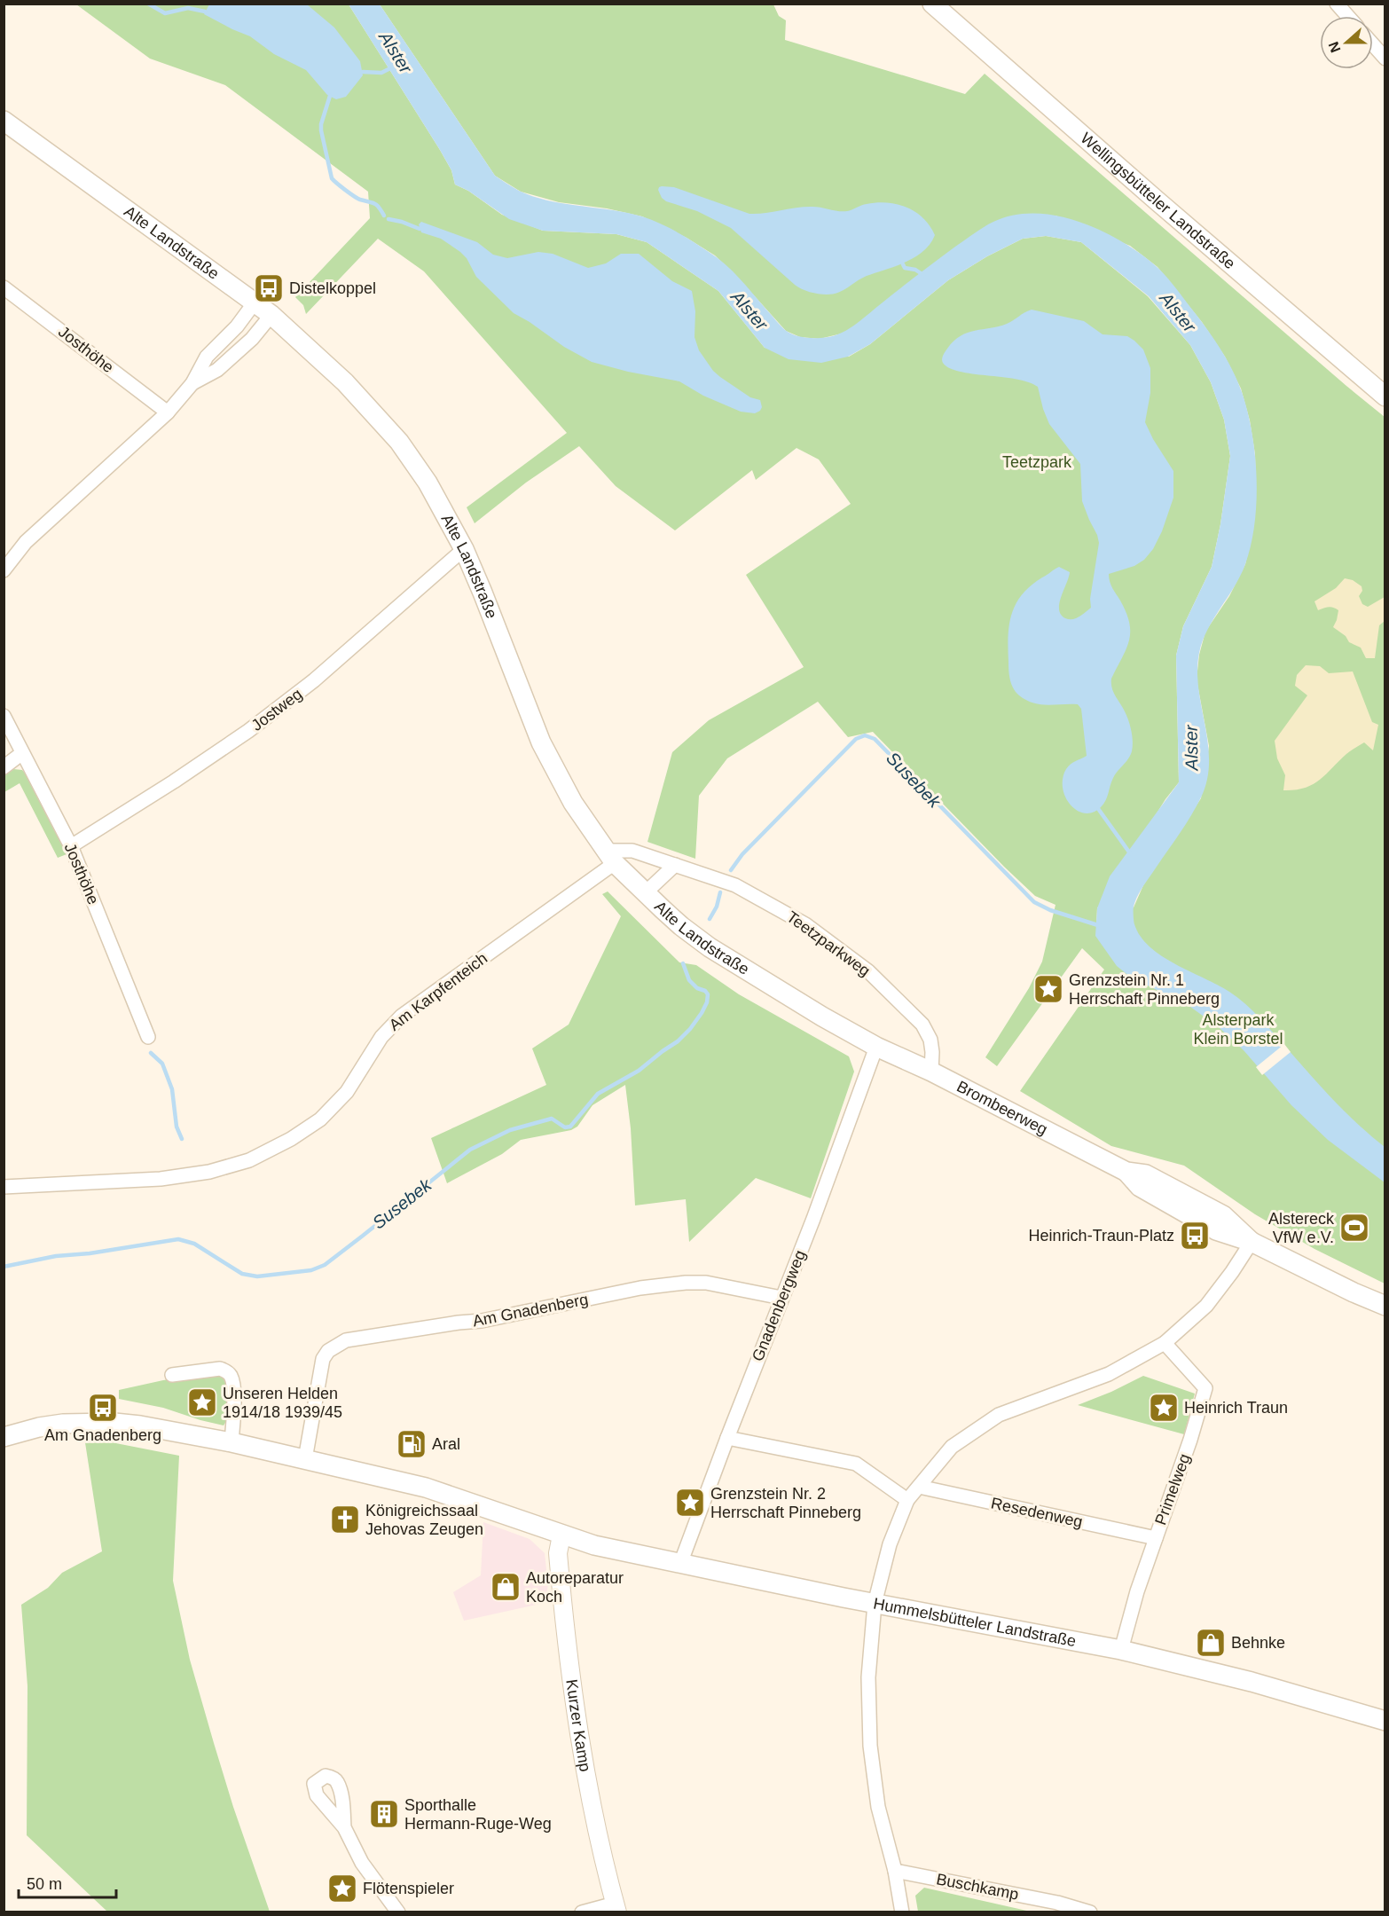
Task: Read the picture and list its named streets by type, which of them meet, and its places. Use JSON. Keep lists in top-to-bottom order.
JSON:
{
  "streets": {
    "main road": [
      "Wellingsbütteler Landstraße",
      "Alte Landstraße",
      "Brombeerweg",
      "Hummelsbütteler Landstraße"
    ],
    "street": [
      "Josthöhe",
      "Jostweg",
      "Teetzparkweg",
      "Am Karpfenteich",
      "Gnadenbergweg",
      "Am Gnadenberg",
      "Primelweg",
      "Resedenweg",
      "Kurzer Kamp",
      "Buschkamp"
    ]
  },
  "crossings": [
    ["Alte Landstraße", "Jostweg"],
    ["Alte Landstraße", "Teetzparkweg"],
    ["Alte Landstraße", "Am Karpfenteich"],
    ["Alte Landstraße", "Brombeerweg"],
    ["Alte Landstraße", "Gnadenbergweg"],
    ["Josthöhe", "Jostweg"],
    ["Teetzparkweg", "Am Karpfenteich"],
    ["Teetzparkweg", "Brombeerweg"],
    ["Brombeerweg", "Gnadenbergweg"],
    ["Gnadenbergweg", "Am Gnadenberg"],
    ["Gnadenbergweg", "Hummelsbütteler Landstraße"],
    ["Am Gnadenberg", "Hummelsbütteler Landstraße"],
    ["Primelweg", "Resedenweg"],
    ["Primelweg", "Hummelsbütteler Landstraße"],
    ["Hummelsbütteler Landstraße", "Kurzer Kamp"]
  ],
  "water": ["Alster", "Susebek"],
  "parks": ["Teetzpark", "Alsterpark Klein Borstel"],
  "places": {
    "bus stop": ["Distelkoppel", "Heinrich-Traun-Platz", "Am Gnadenberg"],
    "place": [
      "Grenzstein Nr. 1 Herrschaft Pinneberg",
      "Unseren Helden 1914/18 1939/45",
      "Heinrich Traun",
      "Grenzstein Nr. 2 Herrschaft Pinneberg",
      "Flötenspieler"
    ],
    "sports": ["Alstereck VfW e.V."],
    "fuel station": ["Aral"],
    "church": ["Königreichssaal Jehovas Zeugen"],
    "shop": ["Autoreparatur Koch", "Behnke"],
    "building": ["Sporthalle Hermann-Ruge-Weg"]
  },
  "scale_bar": "50 m",
  "north": "left"
}
